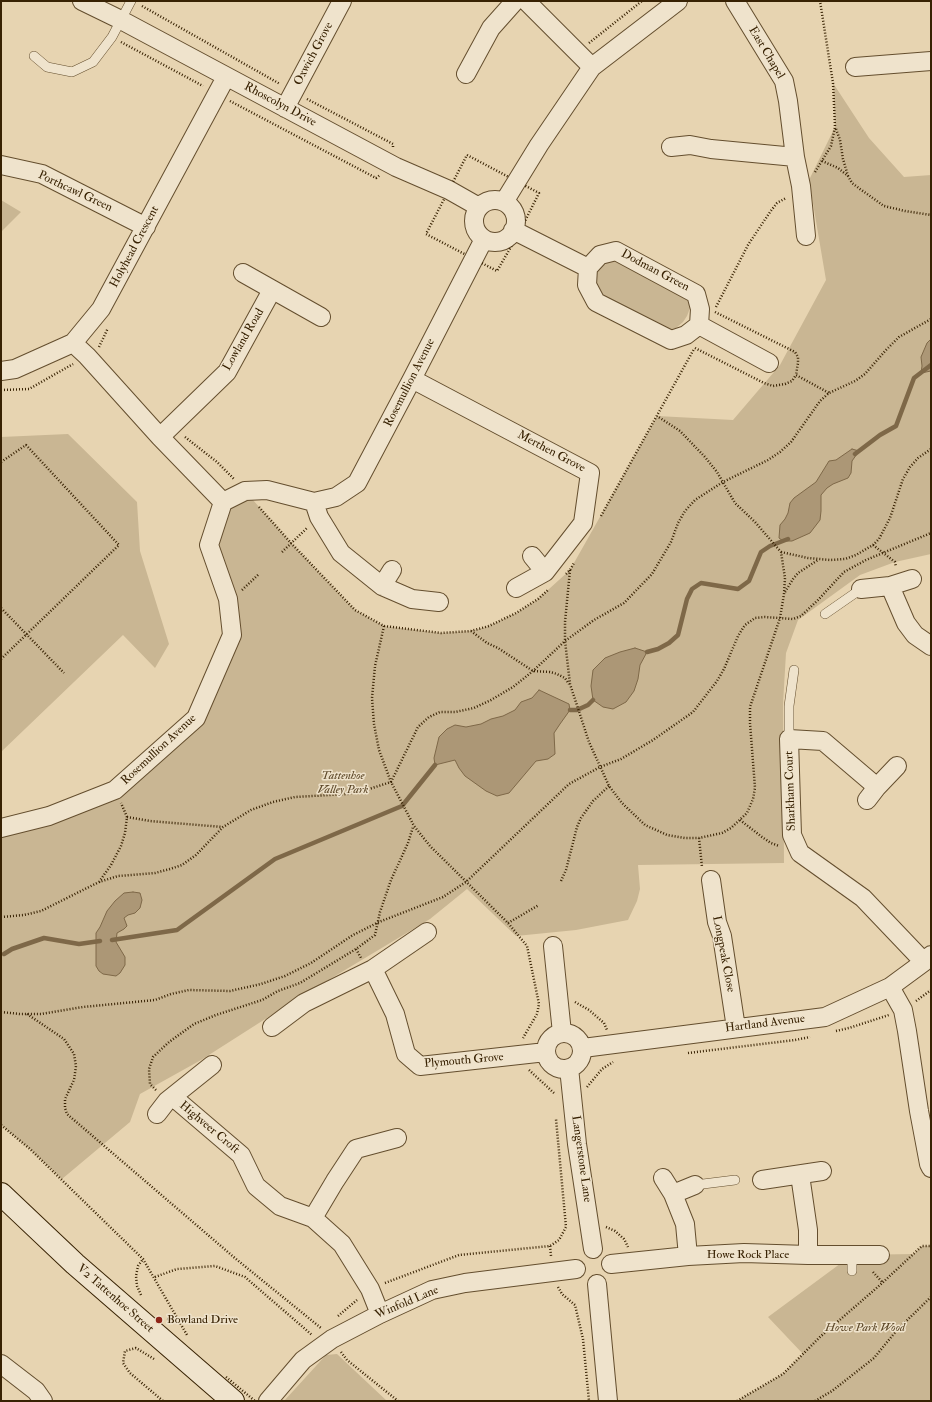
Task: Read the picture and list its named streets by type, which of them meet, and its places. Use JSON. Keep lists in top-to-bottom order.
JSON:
{
  "streets": {
    "street": [
      "East Chapel",
      "Oxwich Grove",
      "Rhoscolyn Drive",
      "Porthcawl Green",
      "Holyhead Crescent",
      "Dodman Green",
      "Lowland Road",
      "Rosemullion Avenue",
      "Merthen Grove",
      "Sharkham Court",
      "Longpeak Close",
      "Hartland Avenue",
      "Plymouth Grove",
      "Highveer Croft",
      "Langerstone Lane",
      "Howe Rock Place",
      "V2 Tattenhoe Street",
      "Winfold Lane"
    ]
  },
  "crossings": [
    ["Oxwich Grove", "Rhoscolyn Drive"],
    ["Rhoscolyn Drive", "Holyhead Crescent"],
    ["Rhoscolyn Drive", "Rosemullion Avenue"],
    ["Porthcawl Green", "Holyhead Crescent"],
    ["Rosemullion Avenue", "Merthen Grove"],
    ["Longpeak Close", "Hartland Avenue"],
    ["Hartland Avenue", "Plymouth Grove"],
    ["Hartland Avenue", "Langerstone Lane"],
    ["Plymouth Grove", "Langerstone Lane"],
    ["Highveer Croft", "Winfold Lane"],
    ["Langerstone Lane", "Howe Rock Place"],
    ["Langerstone Lane", "Winfold Lane"],
    ["Howe Rock Place", "Winfold Lane"]
  ],
  "parks": ["Tattenhoe Valley Park", "Howe Park Wood"],
  "places": ["Bowland Drive"]
}
